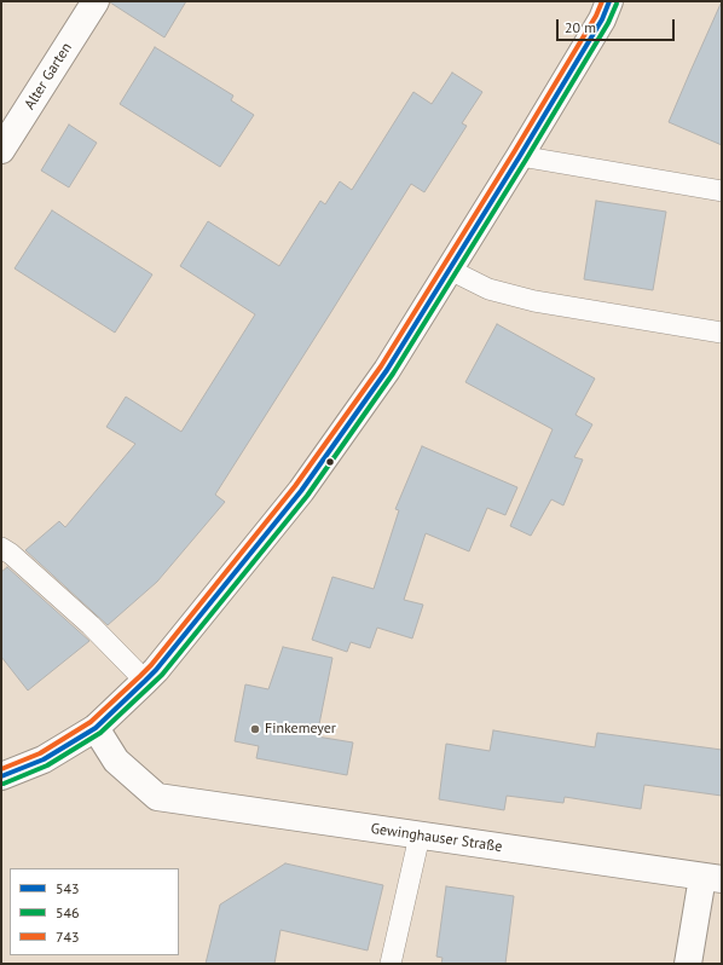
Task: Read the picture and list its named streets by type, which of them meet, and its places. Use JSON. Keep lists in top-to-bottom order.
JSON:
{
  "streets": {
    "street": ["Alter Garten", "Gewinghauser Straße"]
  },
  "places": ["Finkemeyer"],
  "lines": ["transit line 543", "transit line 743", "transit line 546"],
  "legend": ["543", "546", "743"],
  "scale_bar": "20 m"
}
